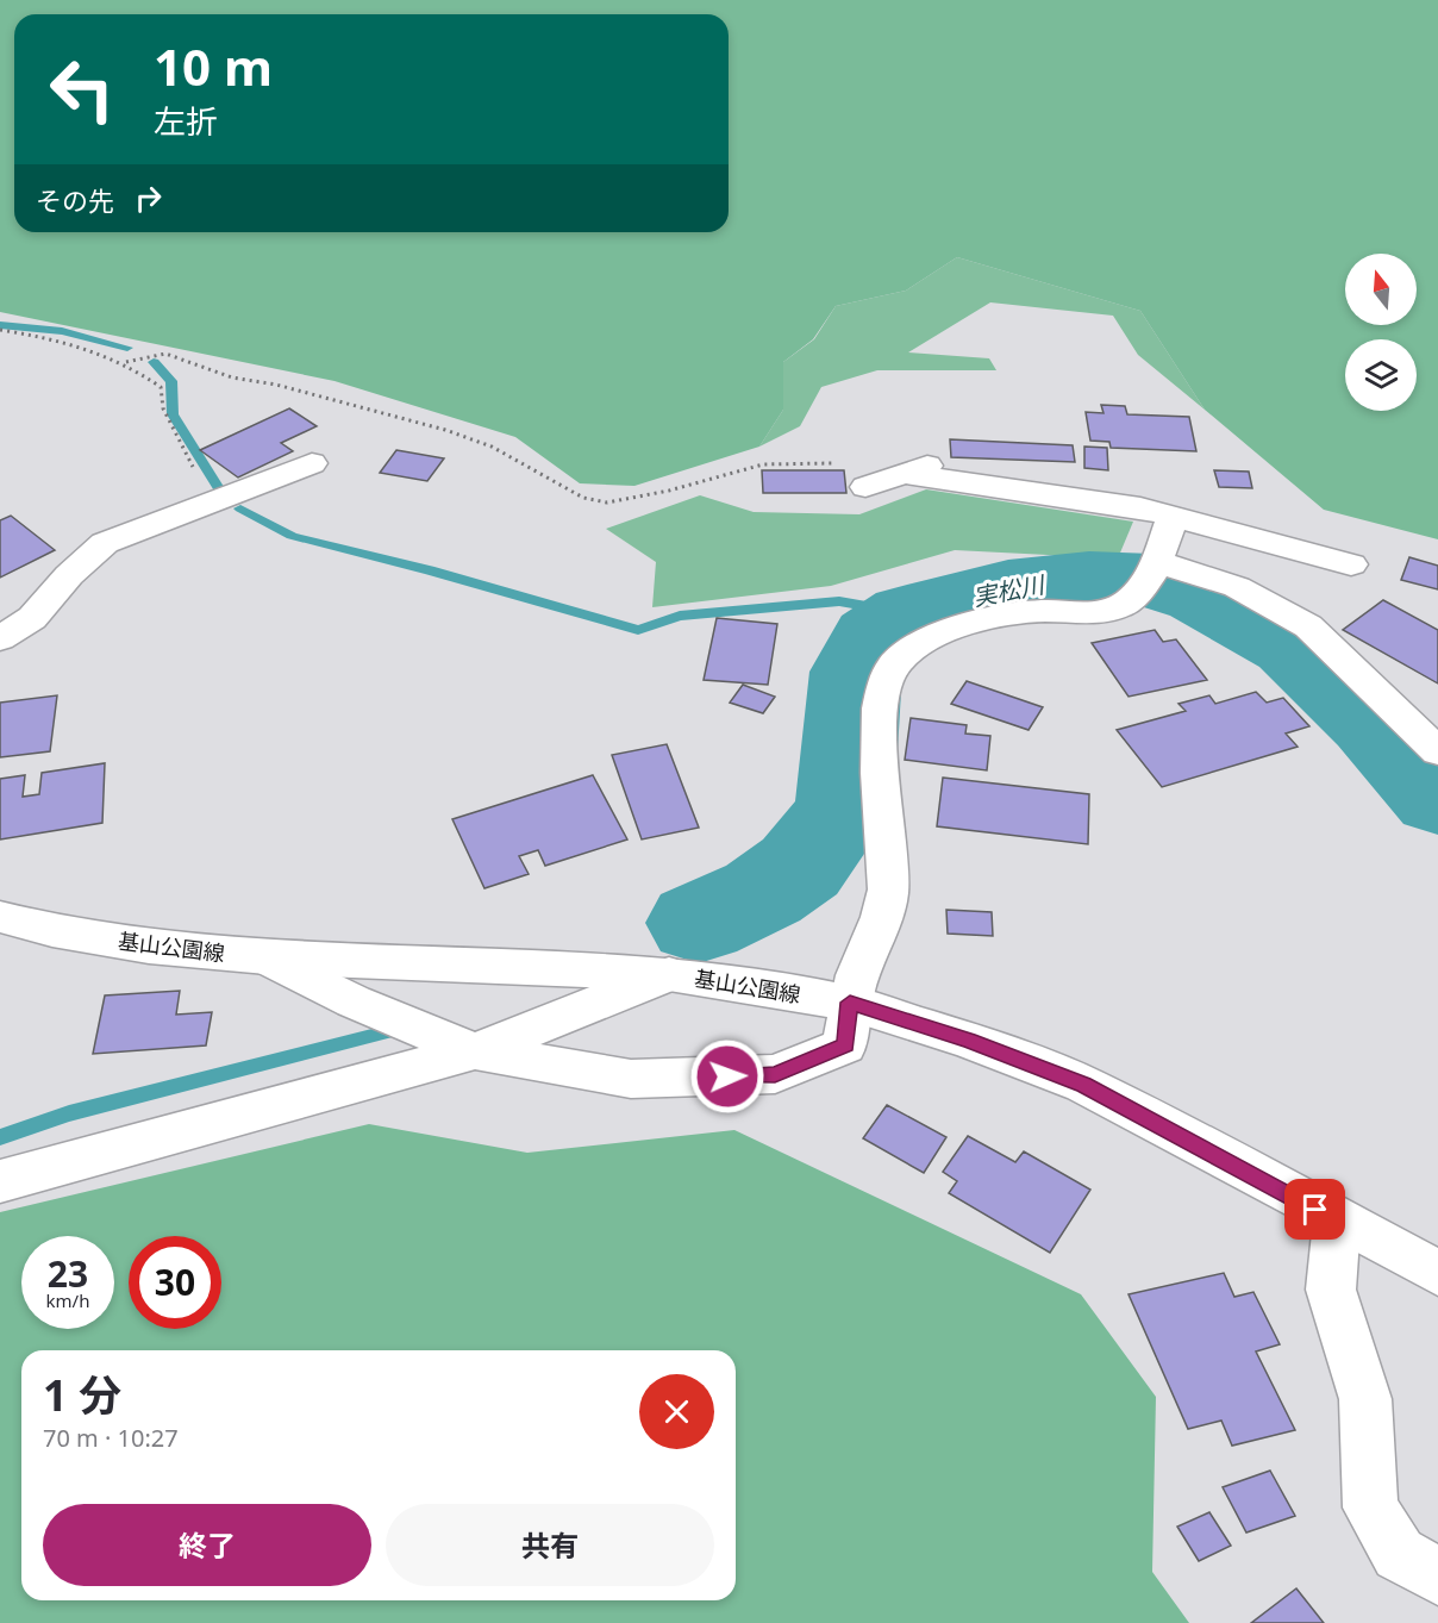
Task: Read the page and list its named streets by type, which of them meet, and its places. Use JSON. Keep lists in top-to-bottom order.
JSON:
{
  "streets": {
    "street": ["基山公園線"]
  },
  "water": ["実松川"],
  "north": "top",
  "page": {
    "turn": ["10 m", "左折"],
    "then": "その先",
    "speed": "23 km/h",
    "limit": "30",
    "heading": ["1 分", "70 m · 10:27"],
    "buttons": ["終了", "共有"]
  }
}
